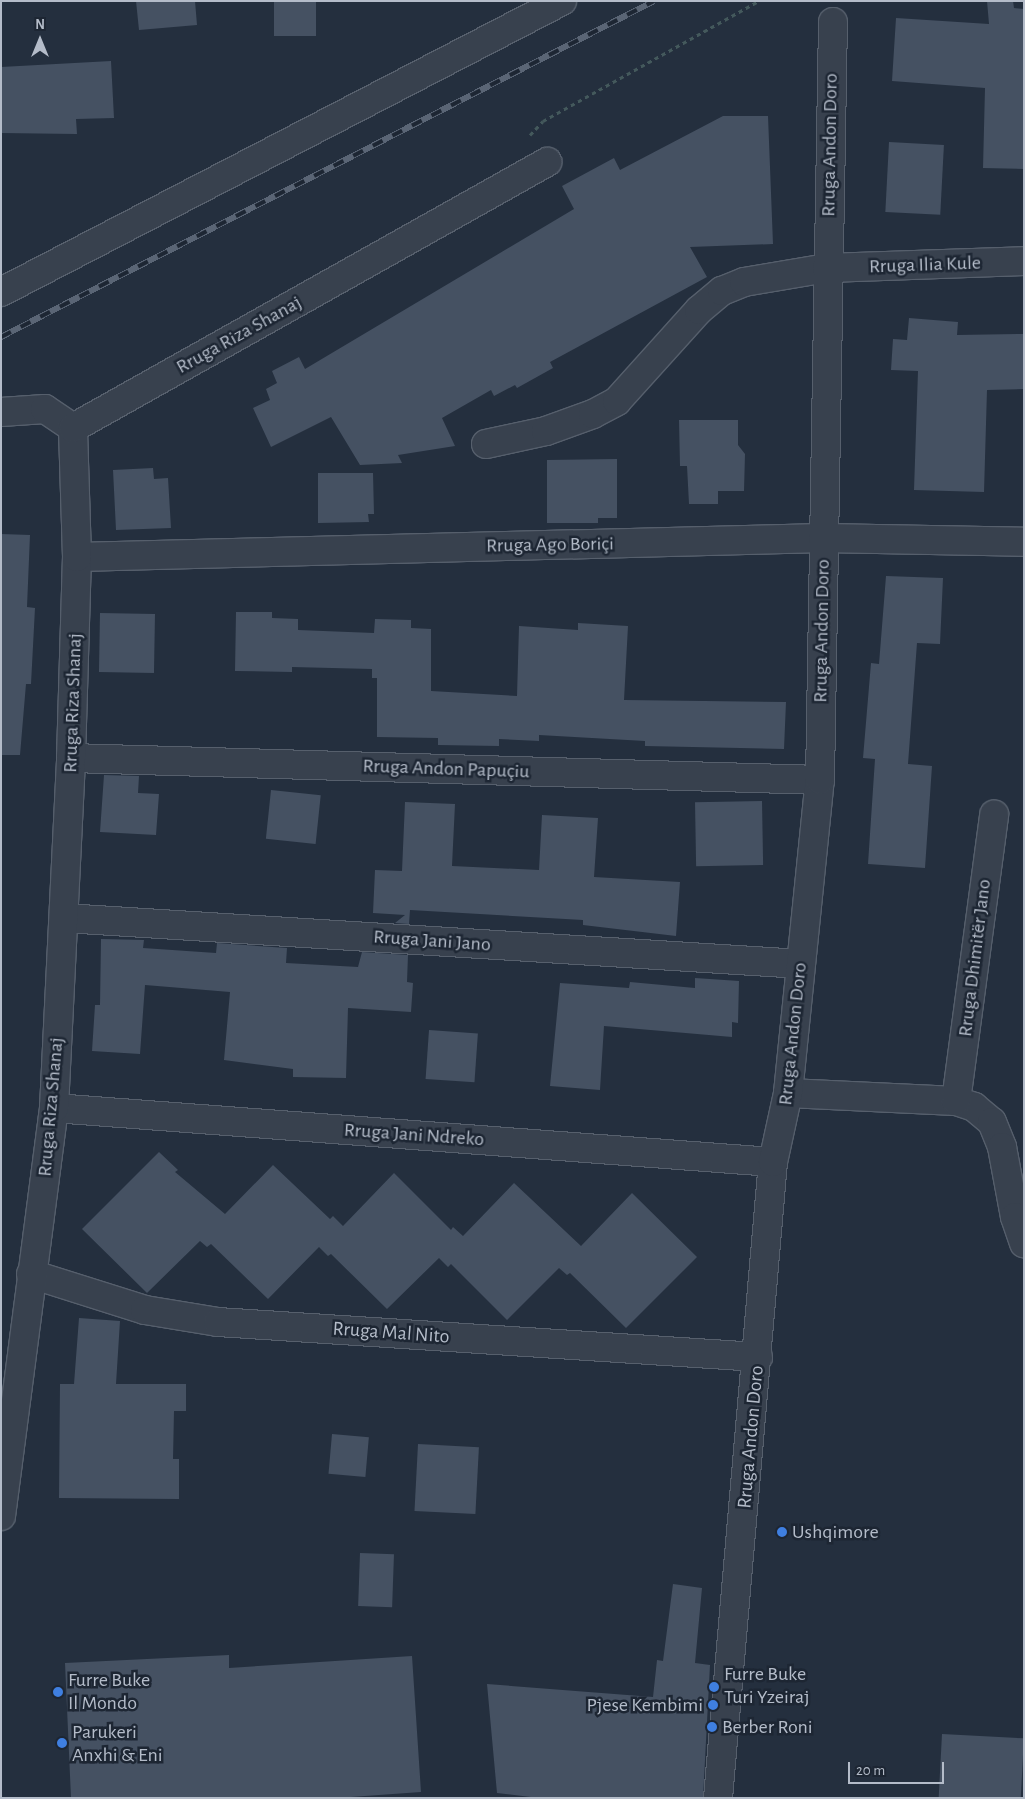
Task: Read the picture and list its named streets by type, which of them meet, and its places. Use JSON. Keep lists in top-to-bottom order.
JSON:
{
  "streets": {
    "street": [
      "Rruga Andon Doro",
      "Rruga Ilia Kule",
      "Rruga Riza Shanaj",
      "Rruga Ago Boriçi",
      "Rruga Andon Papuçiu",
      "Rruga Jani Jano",
      "Rruga Dhimitër Jano",
      "Rruga Jani Ndreko",
      "Rruga Mal Nito"
    ]
  },
  "crossings": [
    ["Rruga Andon Doro", "Rruga Ilia Kule"],
    ["Rruga Andon Doro", "Rruga Ago Boriçi"],
    ["Rruga Andon Doro", "Rruga Andon Papuçiu"],
    ["Rruga Andon Doro", "Rruga Jani Jano"],
    ["Rruga Andon Doro", "Rruga Jani Ndreko"],
    ["Rruga Andon Doro", "Rruga Mal Nito"],
    ["Rruga Riza Shanaj", "Rruga Ago Boriçi"],
    ["Rruga Riza Shanaj", "Rruga Andon Papuçiu"],
    ["Rruga Riza Shanaj", "Rruga Jani Jano"],
    ["Rruga Riza Shanaj", "Rruga Jani Ndreko"],
    ["Rruga Riza Shanaj", "Rruga Mal Nito"]
  ],
  "places": [
    "Ushqimore",
    "Furre Buke Turi Yzeiraj",
    "Furre Buke Il Mondo",
    "Pjese Kembimi",
    "Berber Roni",
    "Parukeri Anxhi & Eni"
  ],
  "scale_bar": "20 m",
  "north": "top"
}
